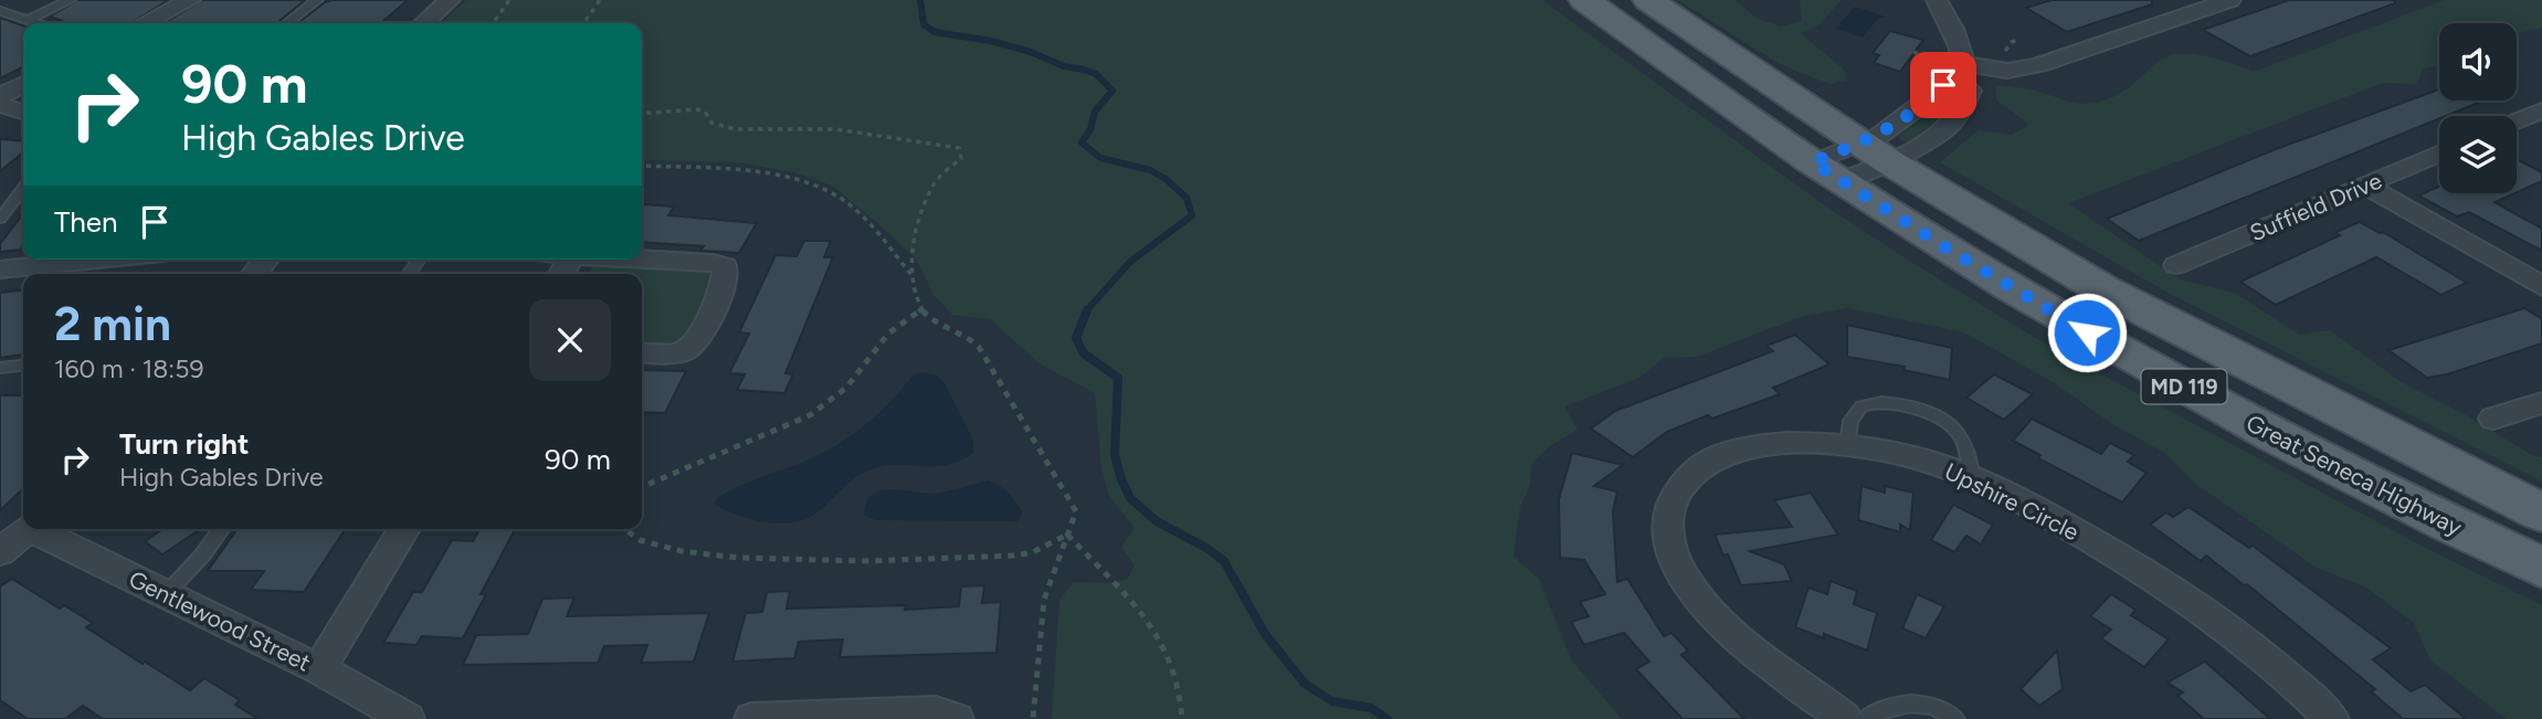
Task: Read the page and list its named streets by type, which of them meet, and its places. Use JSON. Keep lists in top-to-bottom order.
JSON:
{
  "streets": {
    "main road": ["MD 119", "Great Seneca Highway"],
    "street": ["Suffield Drive", "Upshire Circle", "Gentlewood Street"]
  },
  "page": {
    "turn": ["90 m", "High Gables Drive"],
    "then": "Then",
    "heading": ["2 min", "160 m · 18:59"],
    "list": [
      {
        "name": "Turn right",
        "note": "High Gables Drive",
        "value": "90 m"
      }
    ]
  }
}
